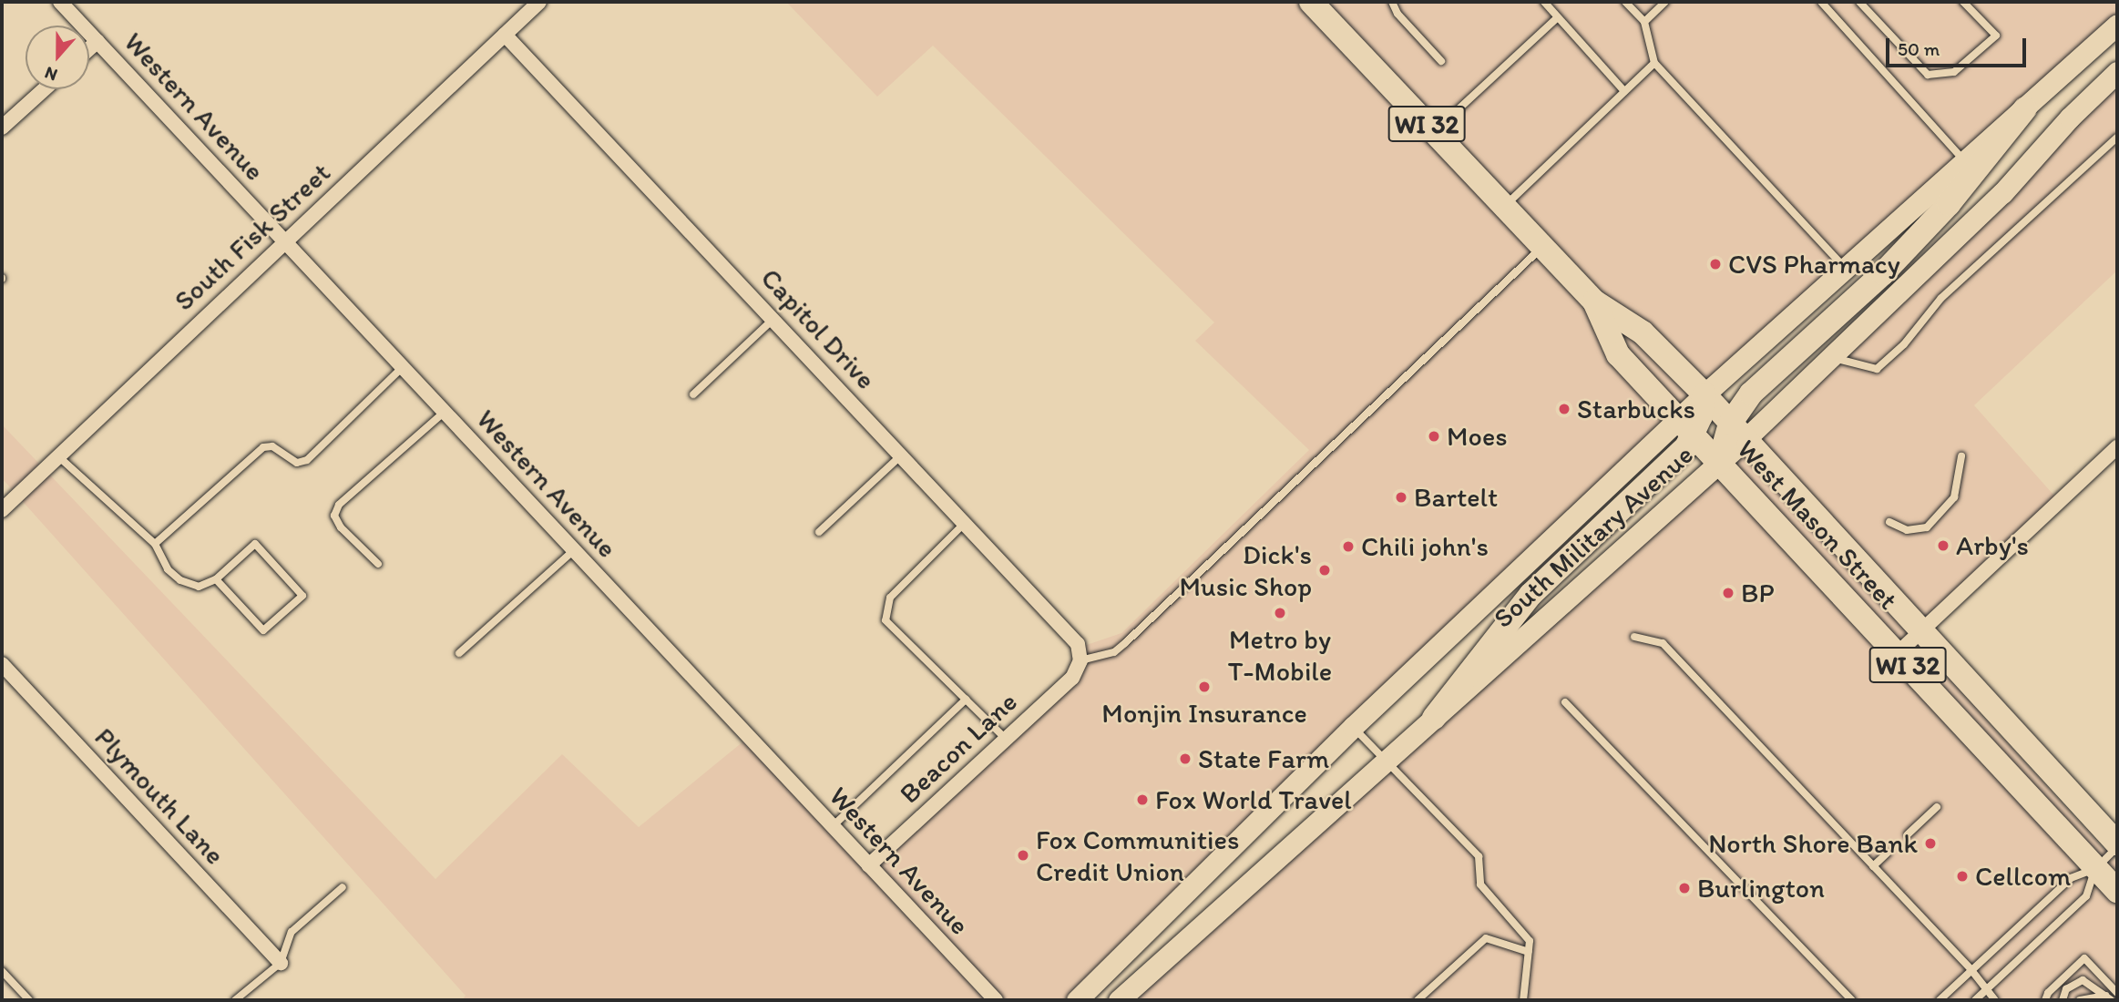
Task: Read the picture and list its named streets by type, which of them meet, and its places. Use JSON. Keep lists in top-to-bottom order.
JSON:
{
  "streets": {
    "main road": ["WI 32", "West Mason Street", "South Military Avenue"],
    "street": [
      "Western Avenue",
      "South Fisk Street",
      "Capitol Drive",
      "Beacon Lane",
      "Plymouth Lane"
    ]
  },
  "crossings": [
    ["Western Avenue", "South Fisk Street"],
    ["Western Avenue", "Beacon Lane"],
    ["South Fisk Street", "Capitol Drive"],
    ["Capitol Drive", "Beacon Lane"],
    ["West Mason Street", "South Military Avenue"]
  ],
  "places": [
    "CVS Pharmacy",
    "Starbucks",
    "Moes",
    "Bartelt",
    "Arby's",
    "Chili john's",
    "Dick's Music Shop",
    "BP",
    "Metro by T-Mobile",
    "Monjin Insurance",
    "State Farm",
    "Fox World Travel",
    "North Shore Bank",
    "Fox Communities Credit Union",
    "Cellcom",
    "Burlington"
  ],
  "scale_bar": "50 m",
  "north": "bottom"
}
